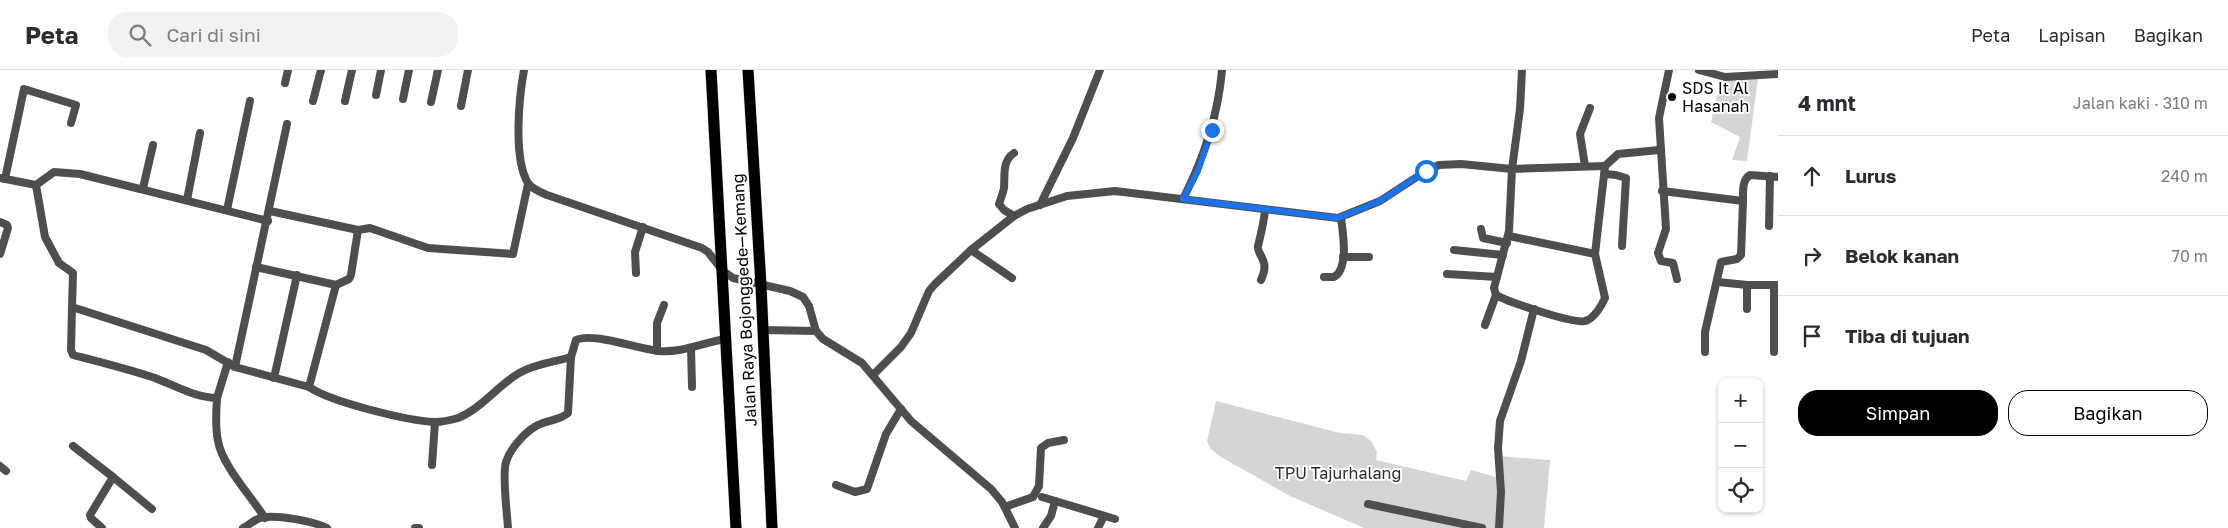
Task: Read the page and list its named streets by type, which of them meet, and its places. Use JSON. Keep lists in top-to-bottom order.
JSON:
{
  "streets": {
    "highway": ["Jalan Raya Bojonggede—Kemang"]
  },
  "parks": ["TPU Tajurhalang"],
  "places": ["SDS It Al Hasanah"],
  "page": {
    "header": "Peta",
    "search": "Cari di sini",
    "nav": ["Peta", "Lapisan", "Bagikan"],
    "heading": ["4 mnt", "Jalan kaki · 310 m"],
    "list": [
      ["Lurus", "240 m"],
      ["Belok kanan", "70 m"],
      "Tiba di tujuan"
    ],
    "buttons": ["Simpan", "Bagikan"],
    "map_buttons": ["+", "−"]
  }
}
